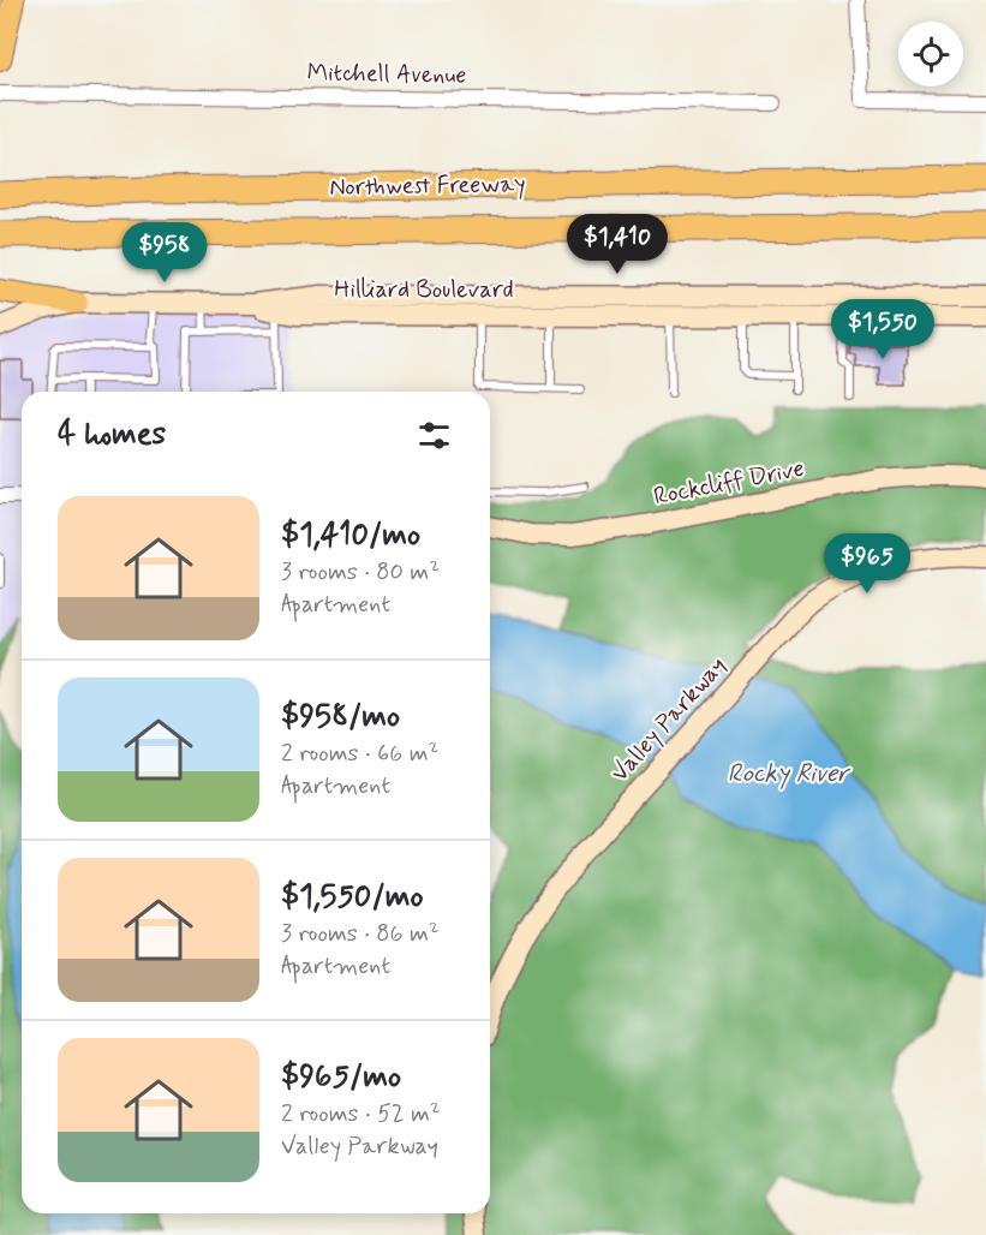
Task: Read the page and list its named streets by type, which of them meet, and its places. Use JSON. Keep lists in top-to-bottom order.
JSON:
{
  "streets": {
    "highway": ["Northwest Freeway"],
    "main road": ["Hilliard Boulevard", "Rockcliff Drive", "Valley Parkway"],
    "street": ["Mitchell Avenue"]
  },
  "water": ["Rocky River"],
  "page": {
    "price": [
      "$1,410",
      "$958",
      "$1,550",
      "$965"
    ],
    "heading": "4 homes",
    "list": [
      {
        "name": "$1,410/mo",
        "note": "3 rooms · 80 m² · Apartment"
      },
      {
        "name": "$958/mo",
        "note": "2 rooms · 66 m² · Apartment"
      },
      {
        "name": "$1,550/mo",
        "note": "3 rooms · 86 m² · Apartment"
      },
      {
        "name": "$965/mo",
        "note": "2 rooms · 52 m² · Valley Parkway"
      }
    ]
  }
}
